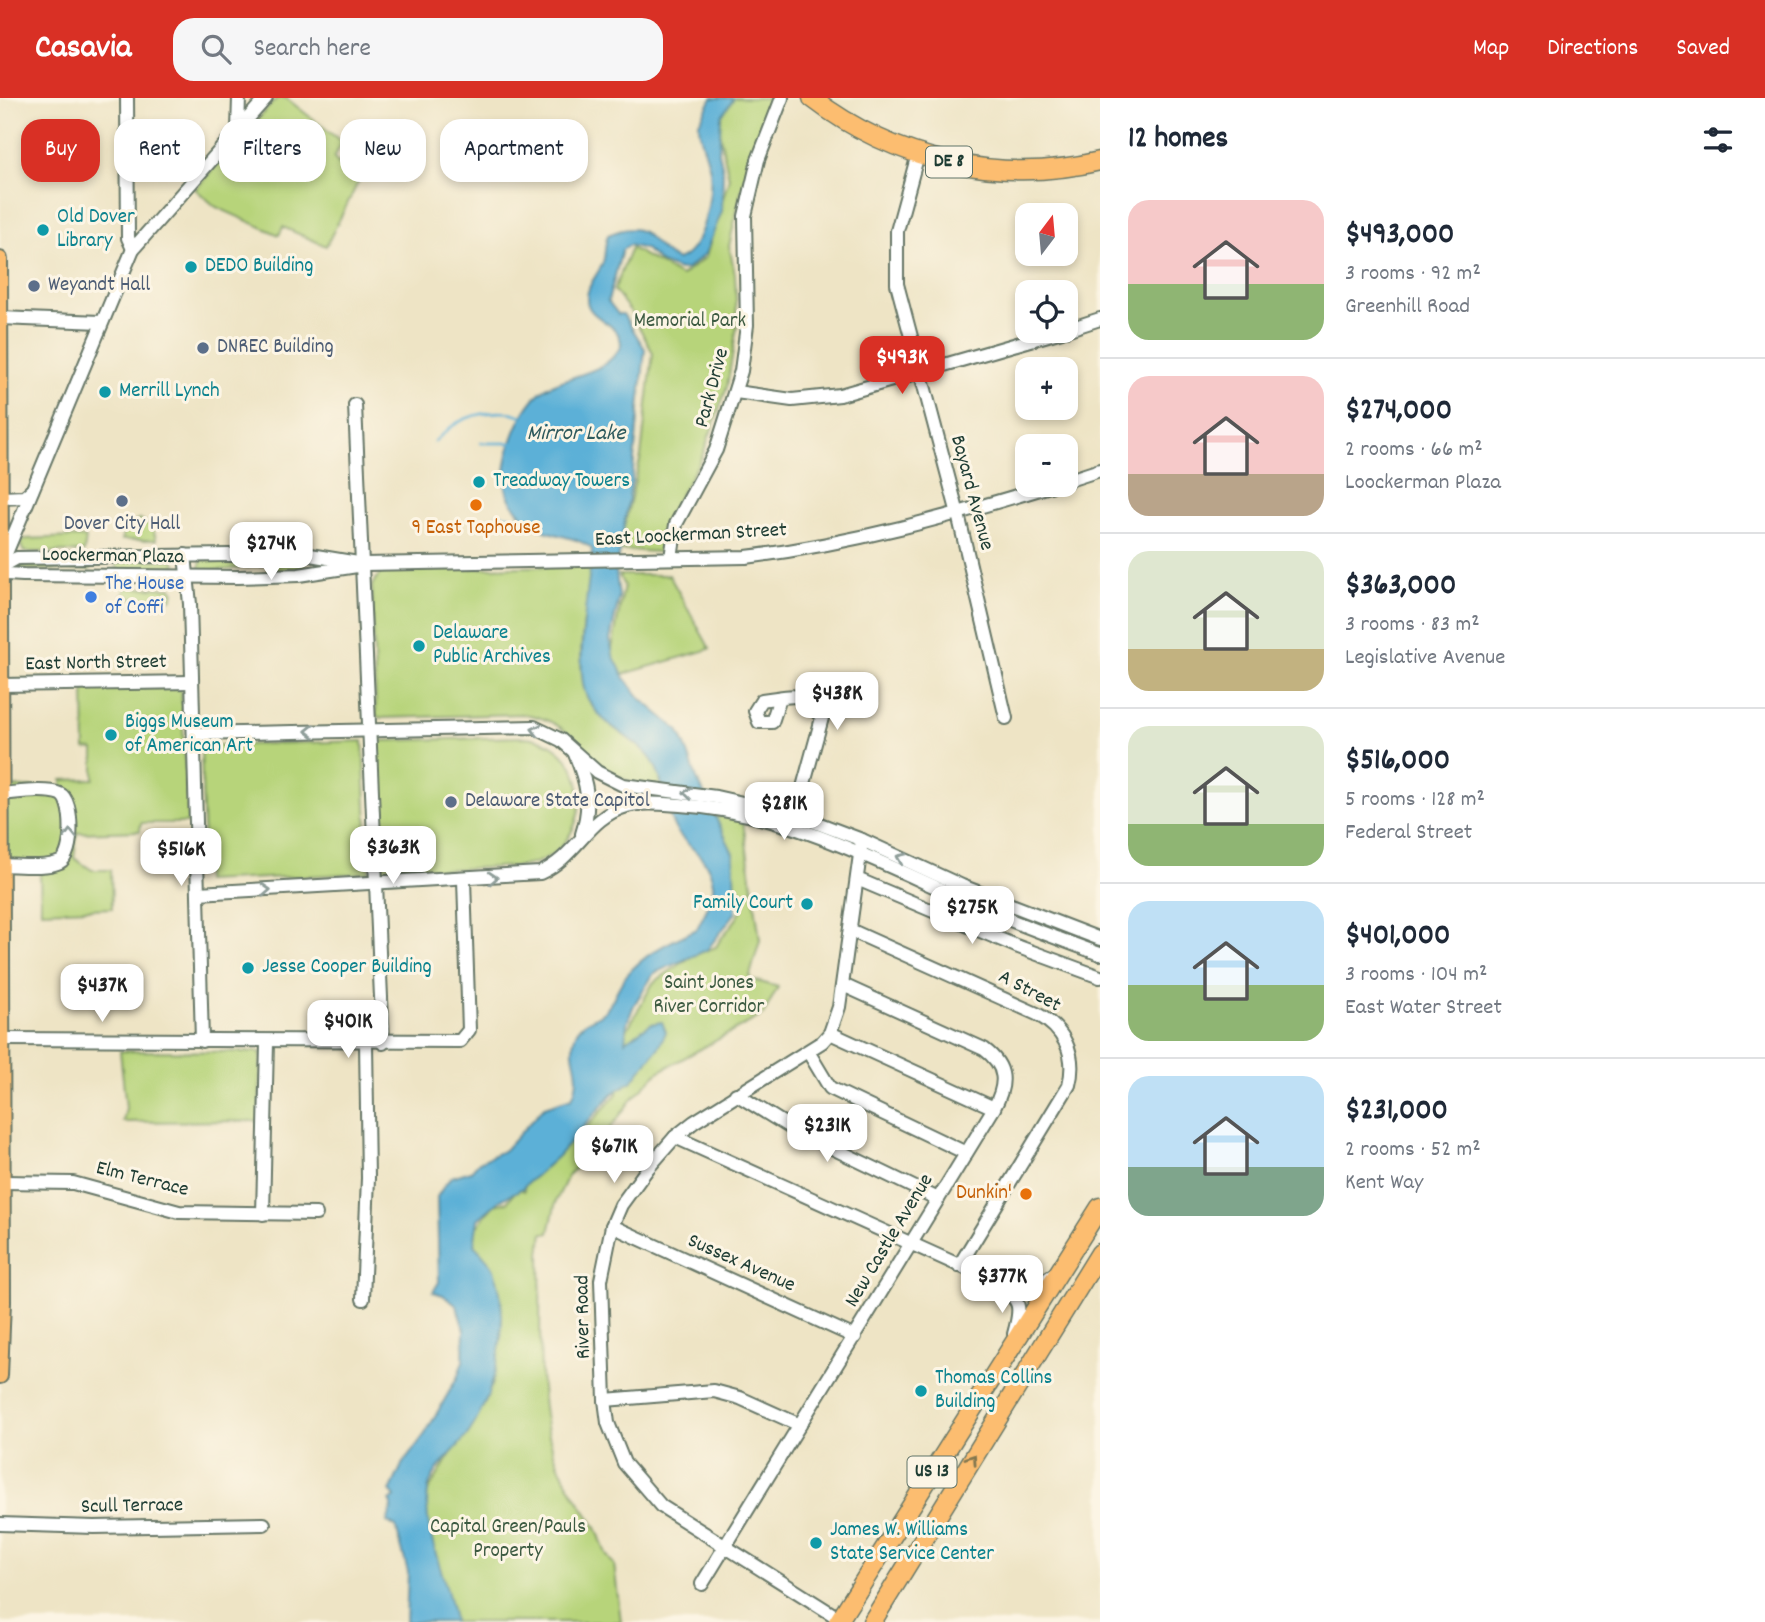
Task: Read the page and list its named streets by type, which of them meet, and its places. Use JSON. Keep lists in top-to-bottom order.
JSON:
{
  "streets": {
    "highway": ["DE 8", "US 13"],
    "street": [
      "Park Drive",
      "Bayard Avenue",
      "East Loockerman Street",
      "Loockerman Plaza",
      "East North Street",
      "A Street",
      "Elm Terrace",
      "New Castle Avenue",
      "Sussex Avenue",
      "River Road",
      "Scull Terrace"
    ]
  },
  "crossings": [
    ["DE 8", "Bayard Avenue"],
    ["Park Drive", "East Loockerman Street"],
    ["Bayard Avenue", "East Loockerman Street"],
    ["East Loockerman Street", "Loockerman Plaza"],
    ["New Castle Avenue", "Sussex Avenue"],
    ["New Castle Avenue", "River Road"],
    ["Sussex Avenue", "River Road"],
    ["River Road", "US 13"]
  ],
  "water": ["Mirror Lake"],
  "parks": ["Memorial Park", "Saint Jones River Corridor", "Capital Green/Pauls Property"],
  "places": [
    "Old Dover Library",
    "DEDO Building",
    "Weyandt Hall",
    "DNREC Building",
    "Merrill Lynch",
    "Treadway Towers",
    "Dover City Hall",
    "9 East Taphouse",
    "The House of Coffi",
    "Delaware Public Archives",
    "Biggs Museum of American Art",
    "Delaware State Capitol",
    "Family Court",
    "Jesse Cooper Building",
    "Dunkin'",
    "Thomas Collins Building",
    "James W. Williams State Service Center"
  ],
  "north": "top",
  "page": {
    "header": "Casavia",
    "search": "Search here",
    "nav": ["Map", "Directions", "Saved"],
    "heading": "12 homes",
    "chip": [
      "Buy",
      "Rent",
      "Filters",
      "New",
      "Apartment"
    ],
    "list": [
      {
        "name": "$493,000",
        "note": "3 rooms · 92 m² · Greenhill Road"
      },
      {
        "name": "$274,000",
        "note": "2 rooms · 66 m² · Loockerman Plaza"
      },
      {
        "name": "$363,000",
        "note": "3 rooms · 83 m² · Legislative Avenue"
      },
      {
        "name": "$516,000",
        "note": "5 rooms · 128 m² · Federal Street"
      },
      {
        "name": "$401,000",
        "note": "3 rooms · 104 m² · East Water Street"
      },
      {
        "name": "$231,000",
        "note": "2 rooms · 52 m² · Kent Way"
      }
    ],
    "map_buttons": ["+", "−"],
    "price": [
      "$493K",
      "$274K",
      "$438K",
      "$281K",
      "$363K",
      "$516K",
      "$275K",
      "$437K",
      "$401K",
      "$231K",
      "$671K",
      "$377K"
    ]
  }
}
